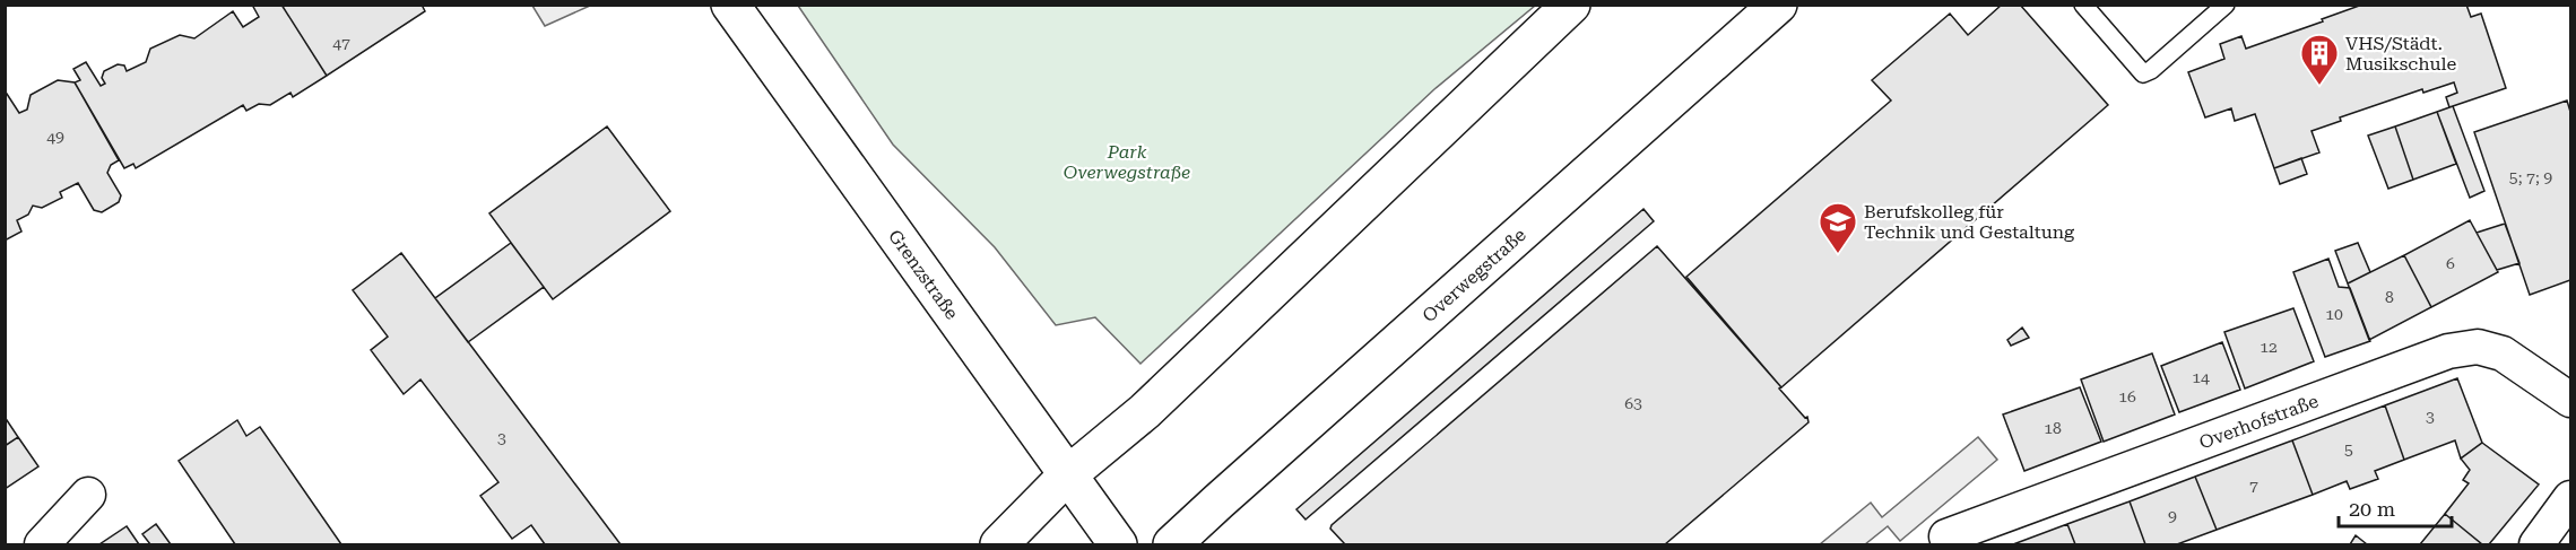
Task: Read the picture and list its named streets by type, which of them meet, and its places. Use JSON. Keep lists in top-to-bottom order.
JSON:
{
  "streets": {
    "main road": ["Grenzstraße", "Overwegstraße"],
    "street": ["Overhofstraße"]
  },
  "parks": ["Park Overwegstraße"],
  "places": {
    "building": ["VHS/Städt. Musikschule"],
    "school or university": ["Berufskolleg für Technik und Gestaltung"]
  },
  "house_numbers": [
    "47",
    "49",
    "5; 7; 9",
    "6",
    "8",
    "10",
    "12",
    "14",
    "16",
    "63",
    "3",
    "18",
    "3",
    "5",
    "7",
    "9"
  ],
  "scale_bar": "20 m"
}
